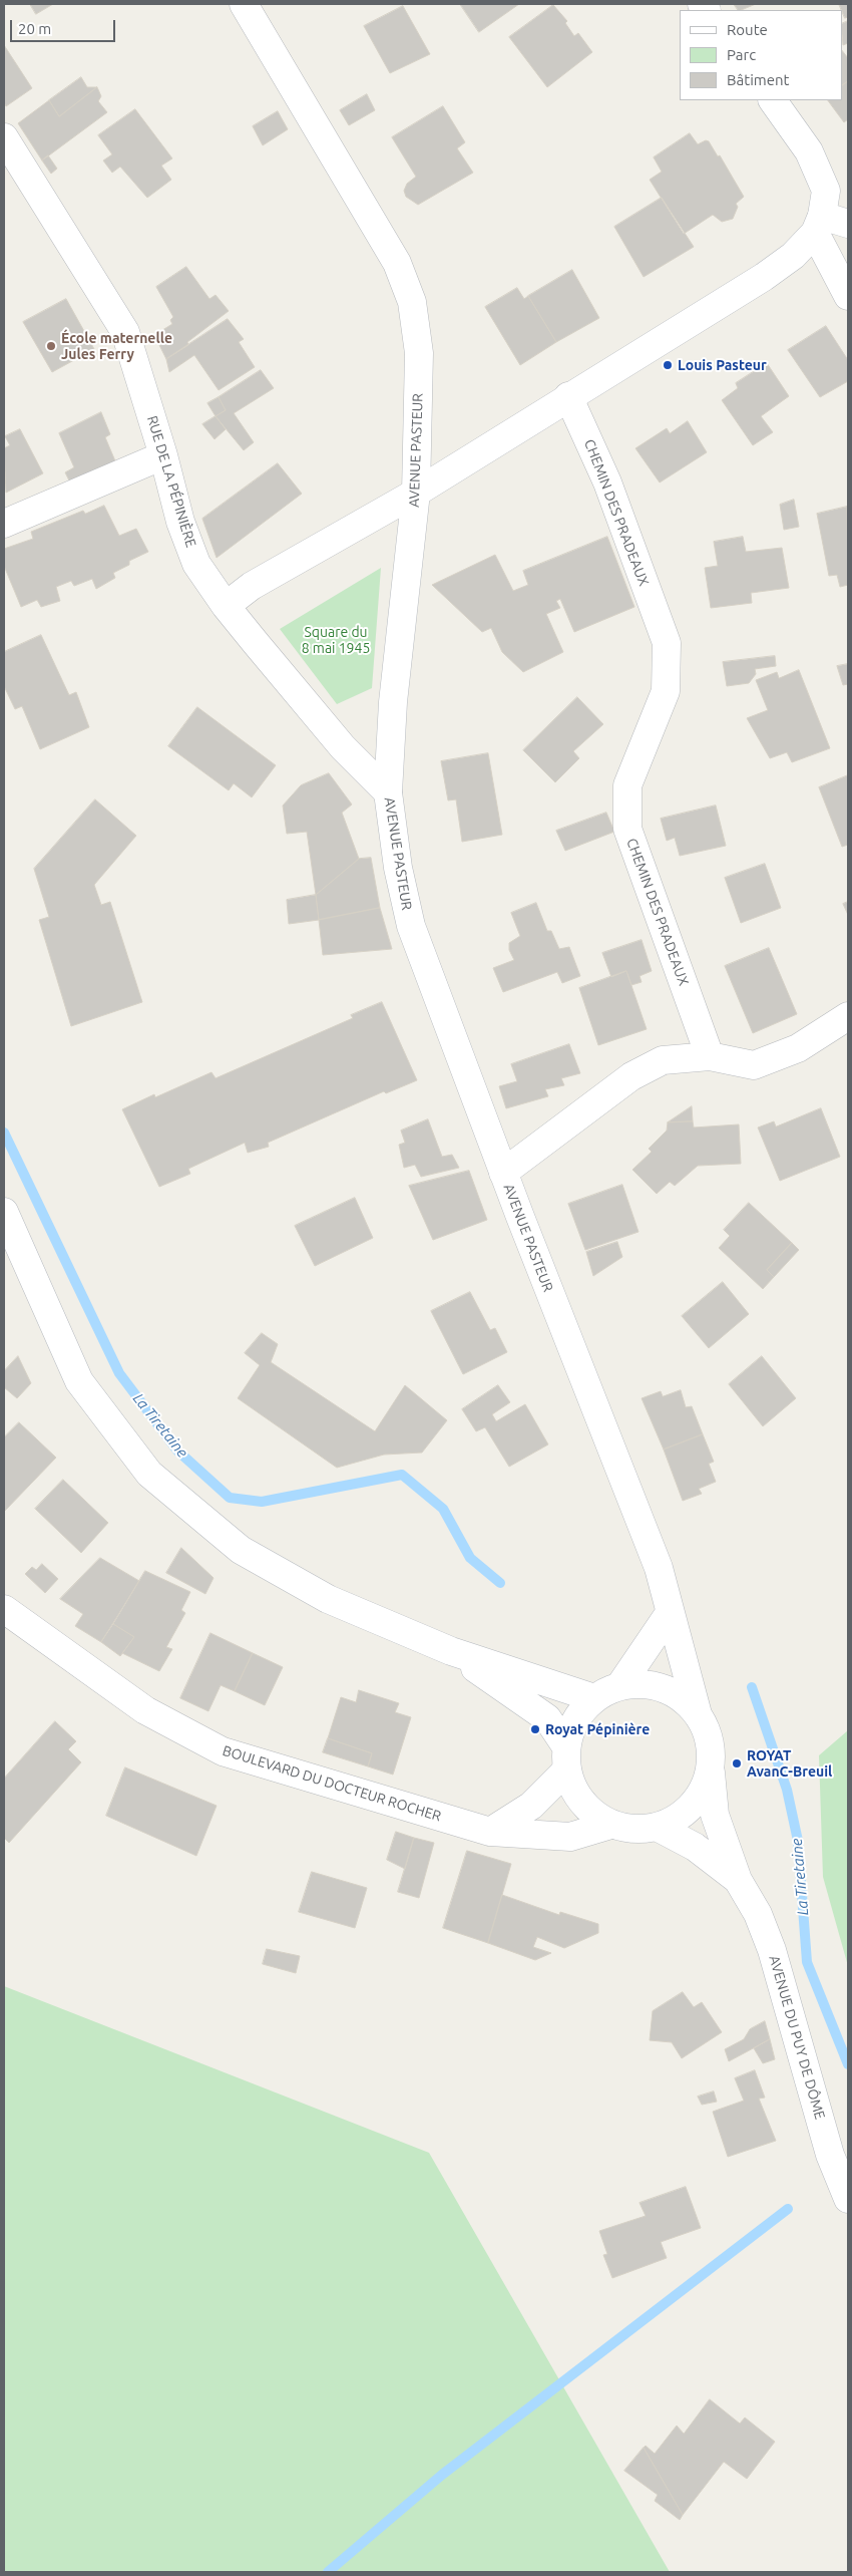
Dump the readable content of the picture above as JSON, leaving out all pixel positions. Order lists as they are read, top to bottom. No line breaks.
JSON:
{"streets":{"main road":["AVENUE PASTEUR","RUE DE LA PÉPINIÈRE","CHEMIN DES PRADEAUX","BOULEVARD DU DOCTEUR ROCHER","AVENUE DU PUY DE DÔME"]},"crossings":[["AVENUE PASTEUR","RUE DE LA PÉPINIÈRE"],["AVENUE PASTEUR","BOULEVARD DU DOCTEUR ROCHER"],["AVENUE PASTEUR","AVENUE DU PUY DE DÔME"],["BOULEVARD DU DOCTEUR ROCHER","AVENUE DU PUY DE DÔME"]],"water":["La Tiretaine"],"parks":["Square du 8 mai 1945"],"places":["École maternelle Jules Ferry","Louis Pasteur","Royat Pépinière","ROYAT AvanC-Breuil"],"legend":["Route","Parc","Bâtiment"],"scale_bar":"20 m"}
